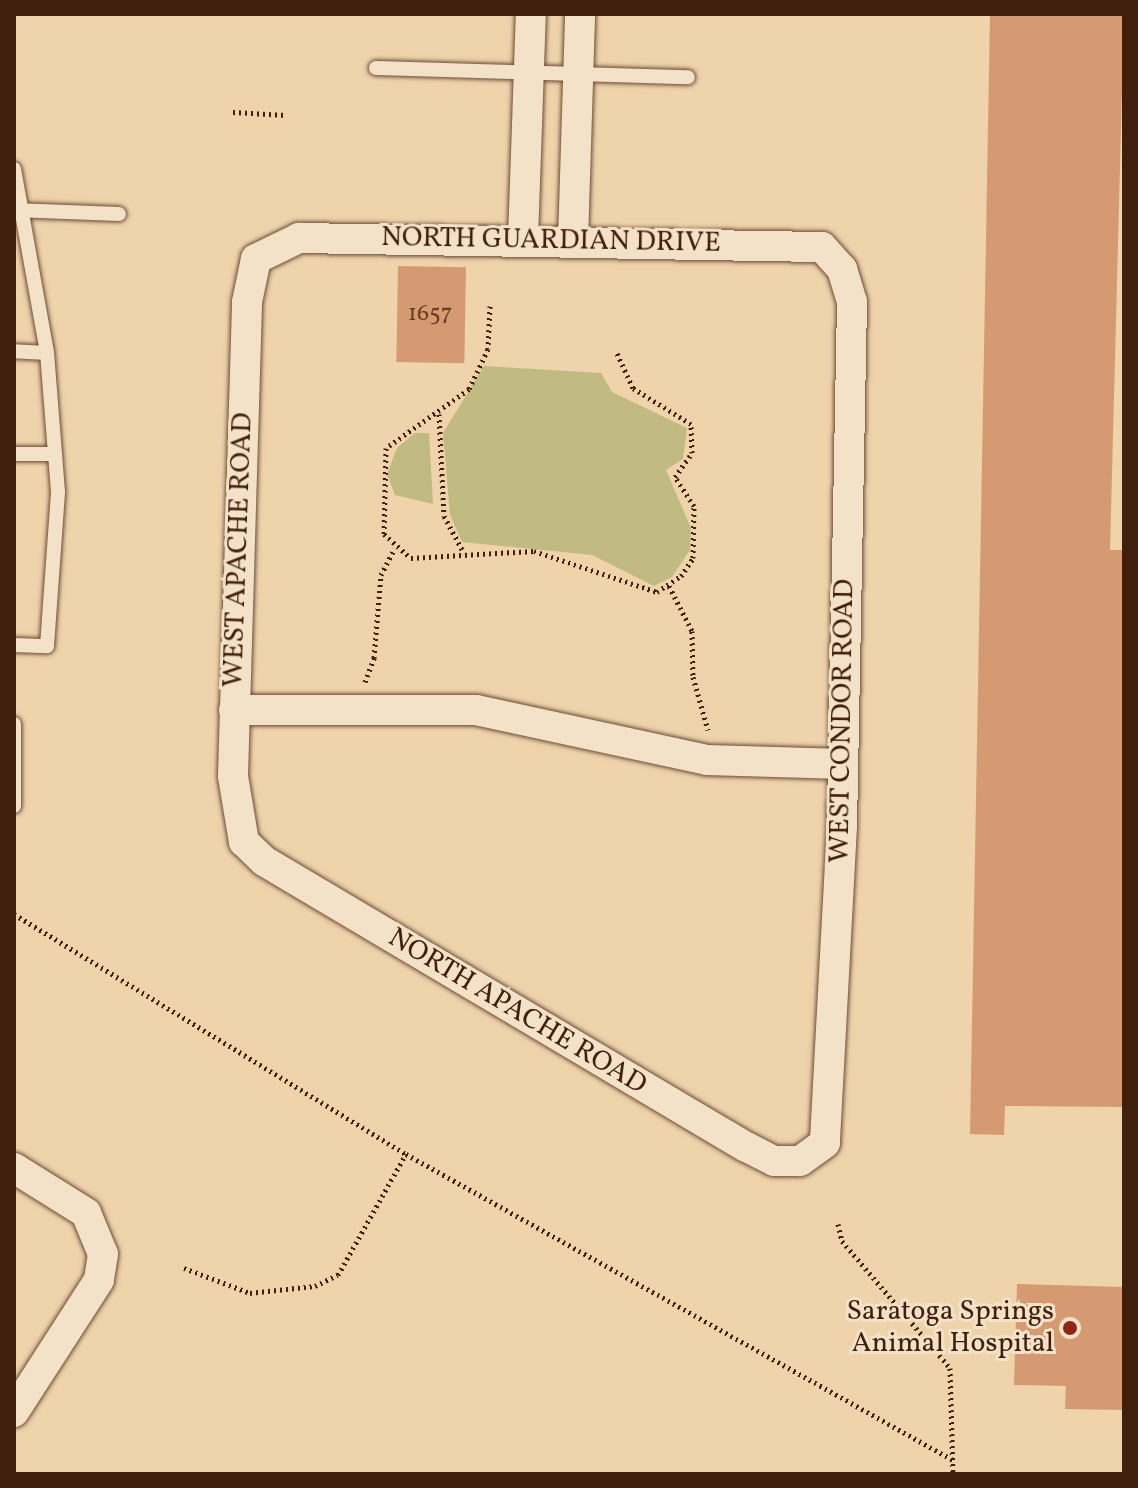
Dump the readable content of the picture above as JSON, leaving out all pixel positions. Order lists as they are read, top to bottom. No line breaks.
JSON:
{"streets":{"street":["NORTH GUARDIAN DRIVE","WEST APACHE ROAD","WEST CONDOR ROAD","NORTH APACHE ROAD"]},"crossings":[["NORTH GUARDIAN DRIVE","WEST APACHE ROAD"],["NORTH GUARDIAN DRIVE","WEST CONDOR ROAD"],["WEST APACHE ROAD","NORTH APACHE ROAD"],["WEST CONDOR ROAD","NORTH APACHE ROAD"]],"places":["Saratoga Springs Animal Hospital"],"house_numbers":["1657"]}
